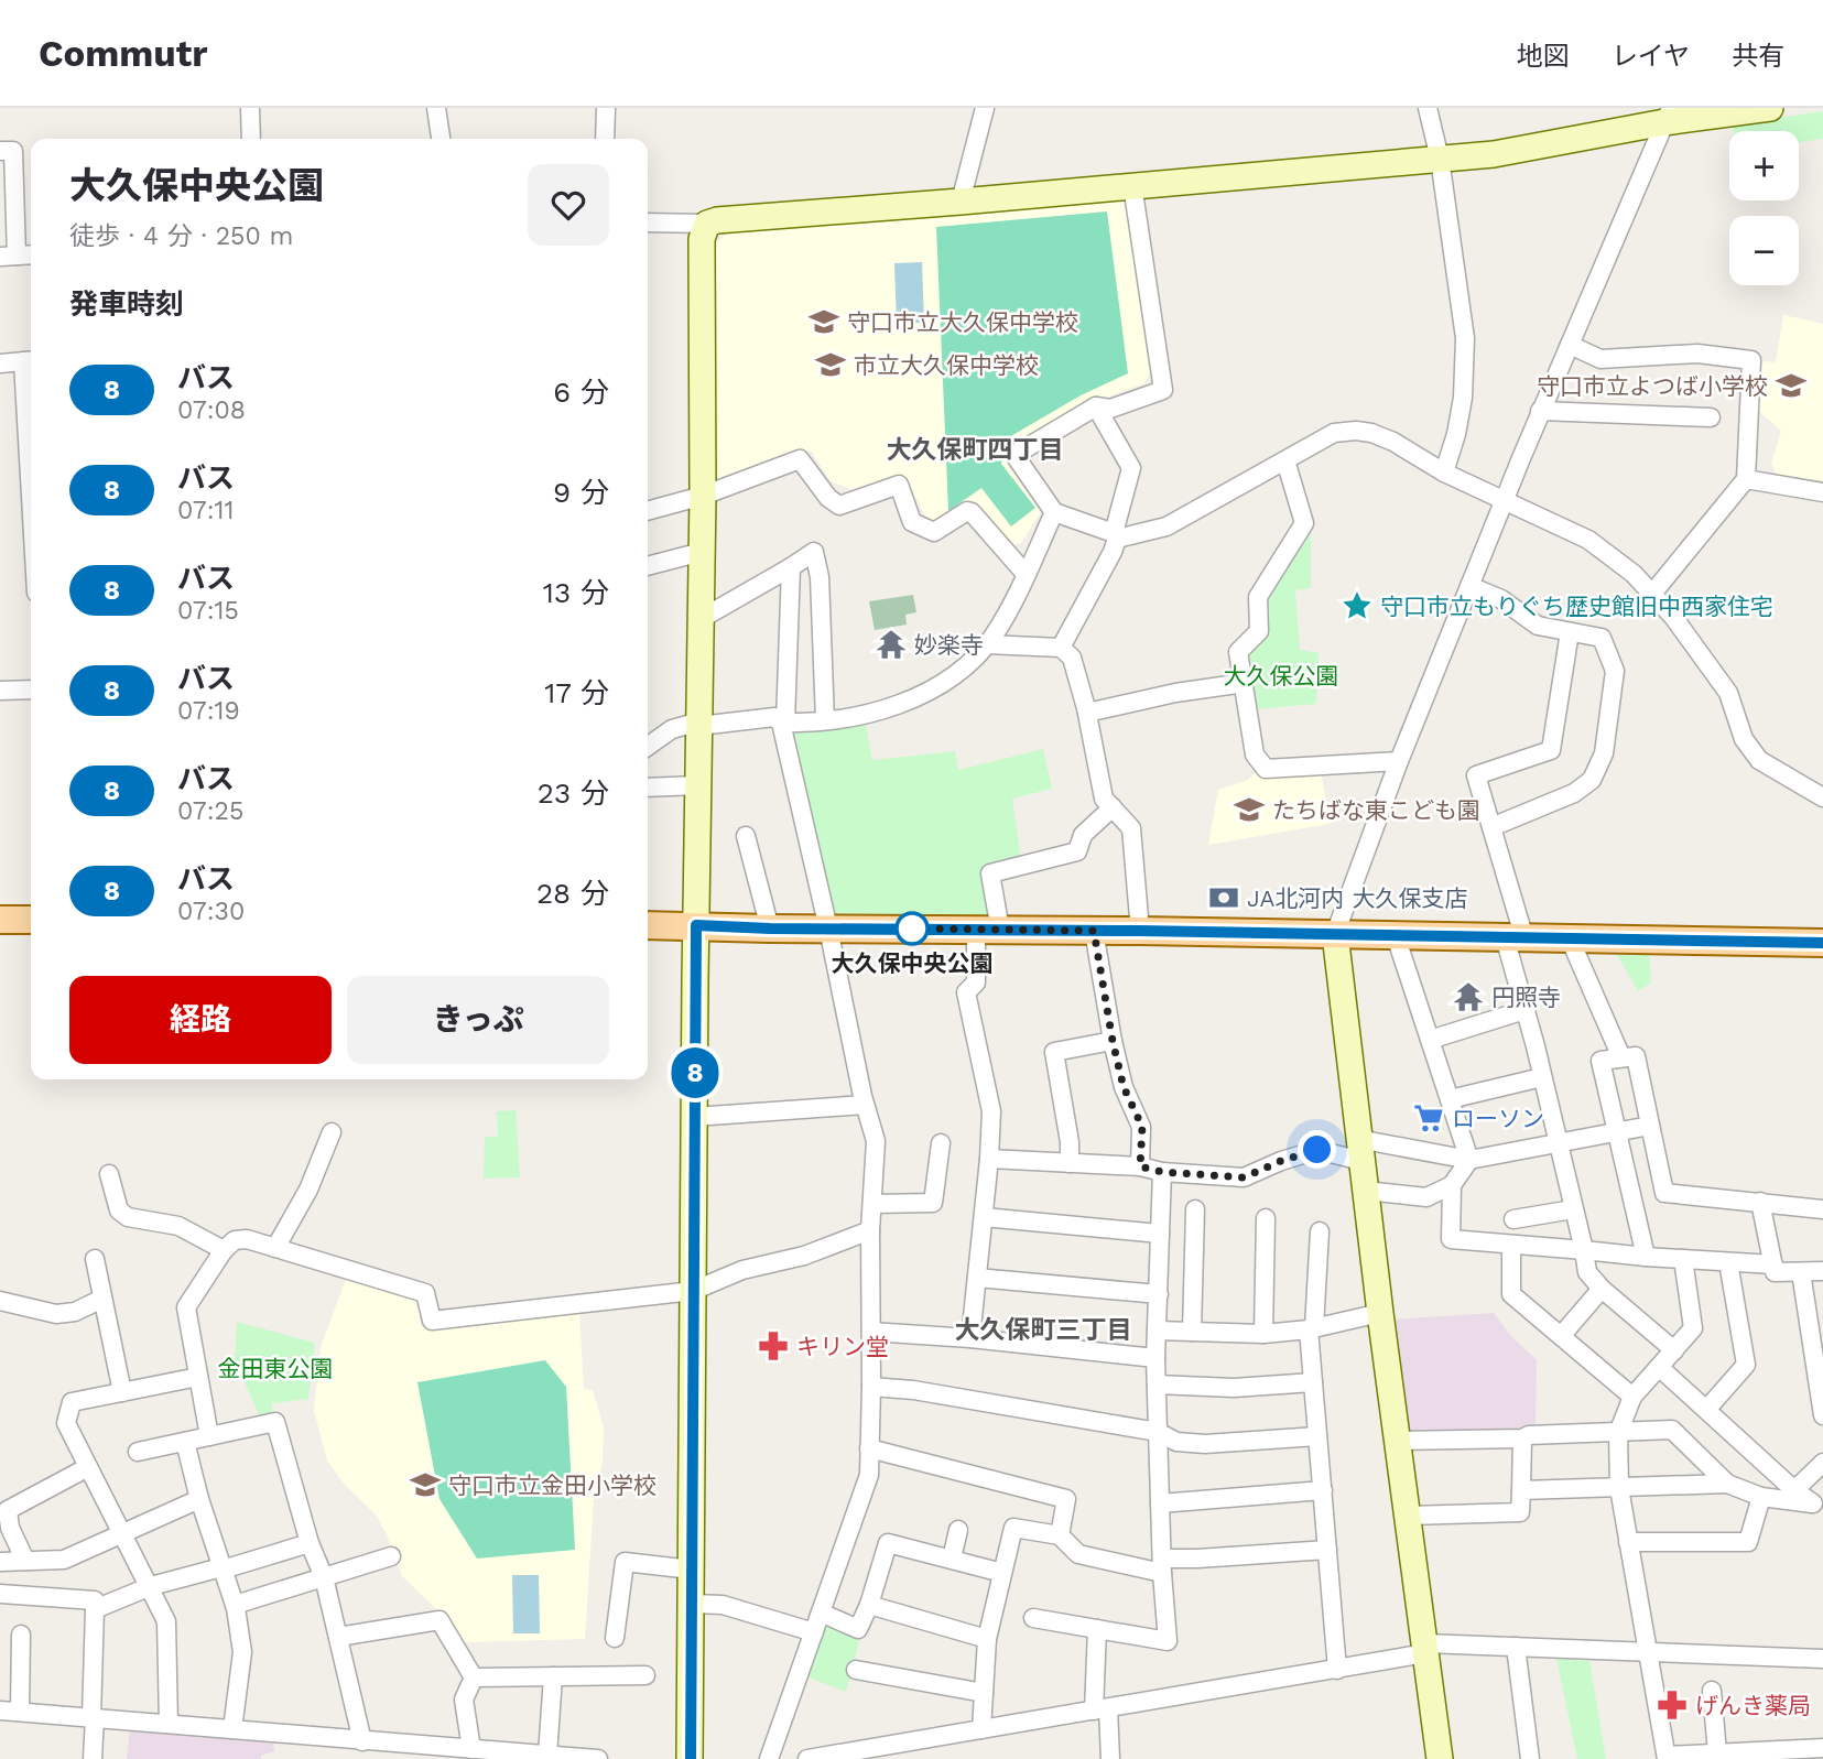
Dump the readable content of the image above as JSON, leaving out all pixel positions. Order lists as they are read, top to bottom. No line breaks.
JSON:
{"districts":["大久保町四丁目","大久保町三丁目"],"parks":["大久保公園","金田東公園"],"places":{"school or university":["守口市立大久保中学校","市立大久保中学校","守口市立よつば小学校","たちばな東こども園","守口市立金田小学校"],"place":["守口市立もりぐち歴史館旧中西家住宅"],"temple":["妙楽寺","円照寺"],"bank":["JA北河内 大久保支店"],"other":["大久保中央公園"],"supermarket":["ローソン"],"pharmacy":["キリン堂","げんき薬局"]},"lines":["bus line 8"],"page":{"header":"Commutr","nav":["地図","レイヤ","共有"],"on_map":"8","map_buttons":["+","−"],"heading":[["大久保中央公園","徒歩 · 4 分 · 250 m"],"発車時刻"],"list":[{"mark":"8","name":"バス","note":"07:08","value":"6 分"},{"mark":"8","name":"バス","note":"07:11","value":"9 分"},{"mark":"8","name":"バス","note":"07:15","value":"13 分"},{"mark":"8","name":"バス","note":"07:19","value":"17 分"},{"mark":"8","name":"バス","note":"07:25","value":"23 分"},{"mark":"8","name":"バス","note":"07:30","value":"28 分"}],"buttons":["経路","きっぷ"]}}
